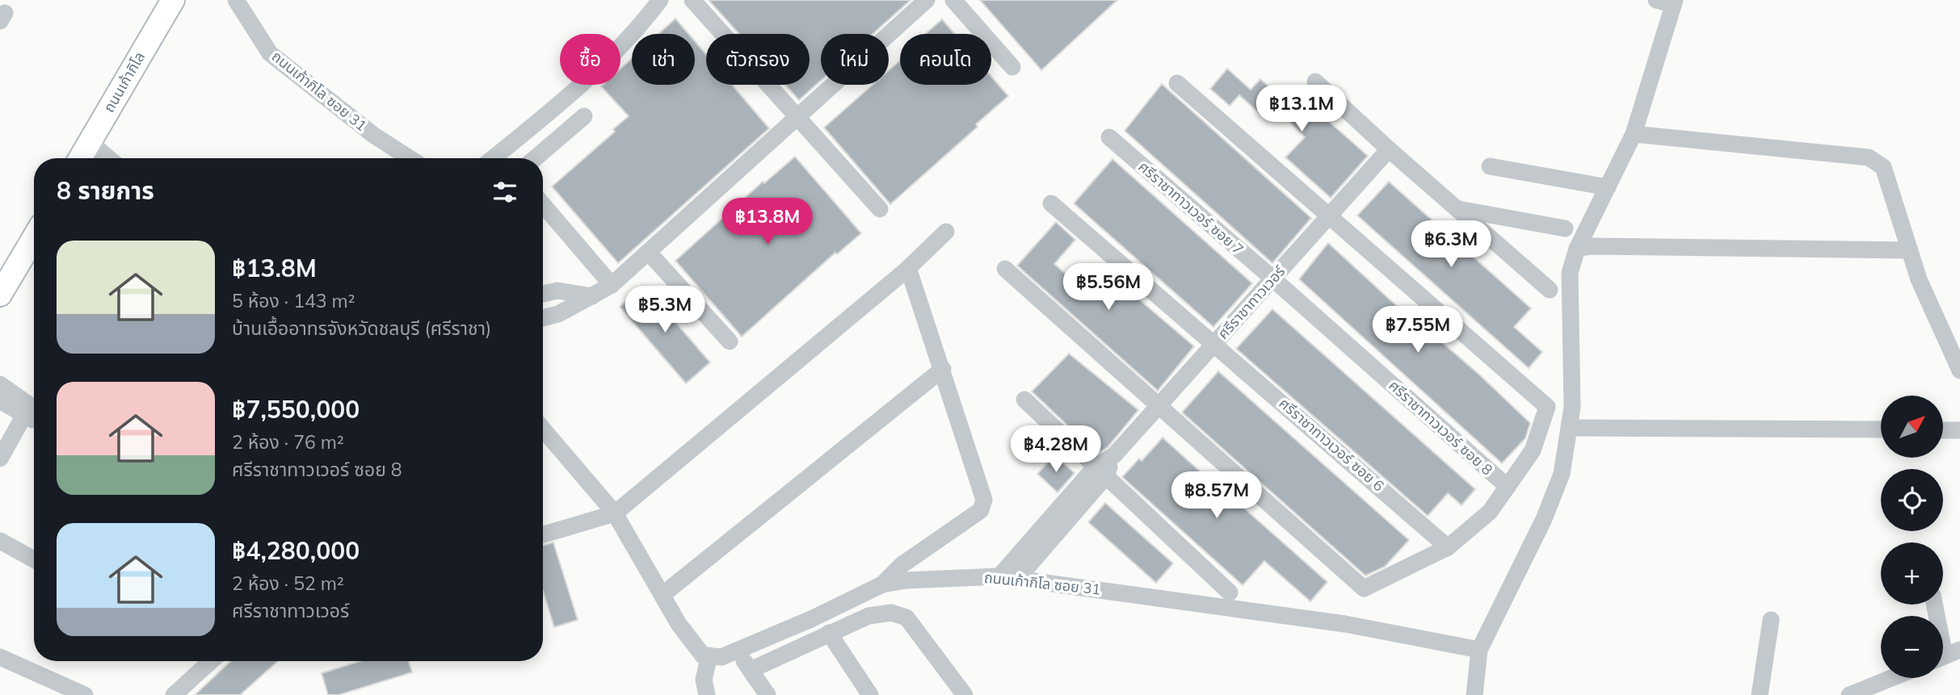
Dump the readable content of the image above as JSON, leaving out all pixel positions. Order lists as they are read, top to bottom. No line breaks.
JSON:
{"streets":{"main road":["ถนนเก้ากิโล"],"street":["ถนนเก้ากิโล ซอย 31","ศรีราชาทาวเวอร์ ซอย 7","ศรีราชาทาวเวอร์","ศรีราชาทาวเวอร์ ซอย 8","ศรีราชาทาวเวอร์ ซอย 6"]},"crossings":[["ถนนเก้ากิโล ซอย 31","ศรีราชาทาวเวอร์"],["ศรีราชาทาวเวอร์ ซอย 7","ศรีราชาทาวเวอร์"],["ศรีราชาทาวเวอร์ ซอย 7","ศรีราชาทาวเวอร์ ซอย 8"],["ศรีราชาทาวเวอร์","ศรีราชาทาวเวอร์ ซอย 8"],["ศรีราชาทาวเวอร์","ศรีราชาทาวเวอร์ ซอย 6"]],"north":"top right","page":{"chip":["ซื้อ","เช่า","ตัวกรอง","ใหม่","คอนโด"],"price":["฿13.1M","฿13.8M","฿6.3M","฿5.56M","฿5.3M","฿7.55M","฿4.28M","฿8.57M"],"heading":"8 รายการ","list":[{"name":"฿13.8M","note":"5 ห้อง · 143 m² · บ้านเอื้ออาทรจังหวัดชลบุรี (ศรีราชา)"},{"name":"฿7,550,000","note":"2 ห้อง · 76 m² · ศรีราชาทาวเวอร์ ซอย 8"},{"name":"฿4,280,000","note":"2 ห้อง · 52 m² · ศรีราชาทาวเวอร์"}],"map_buttons":["+","−"]}}
